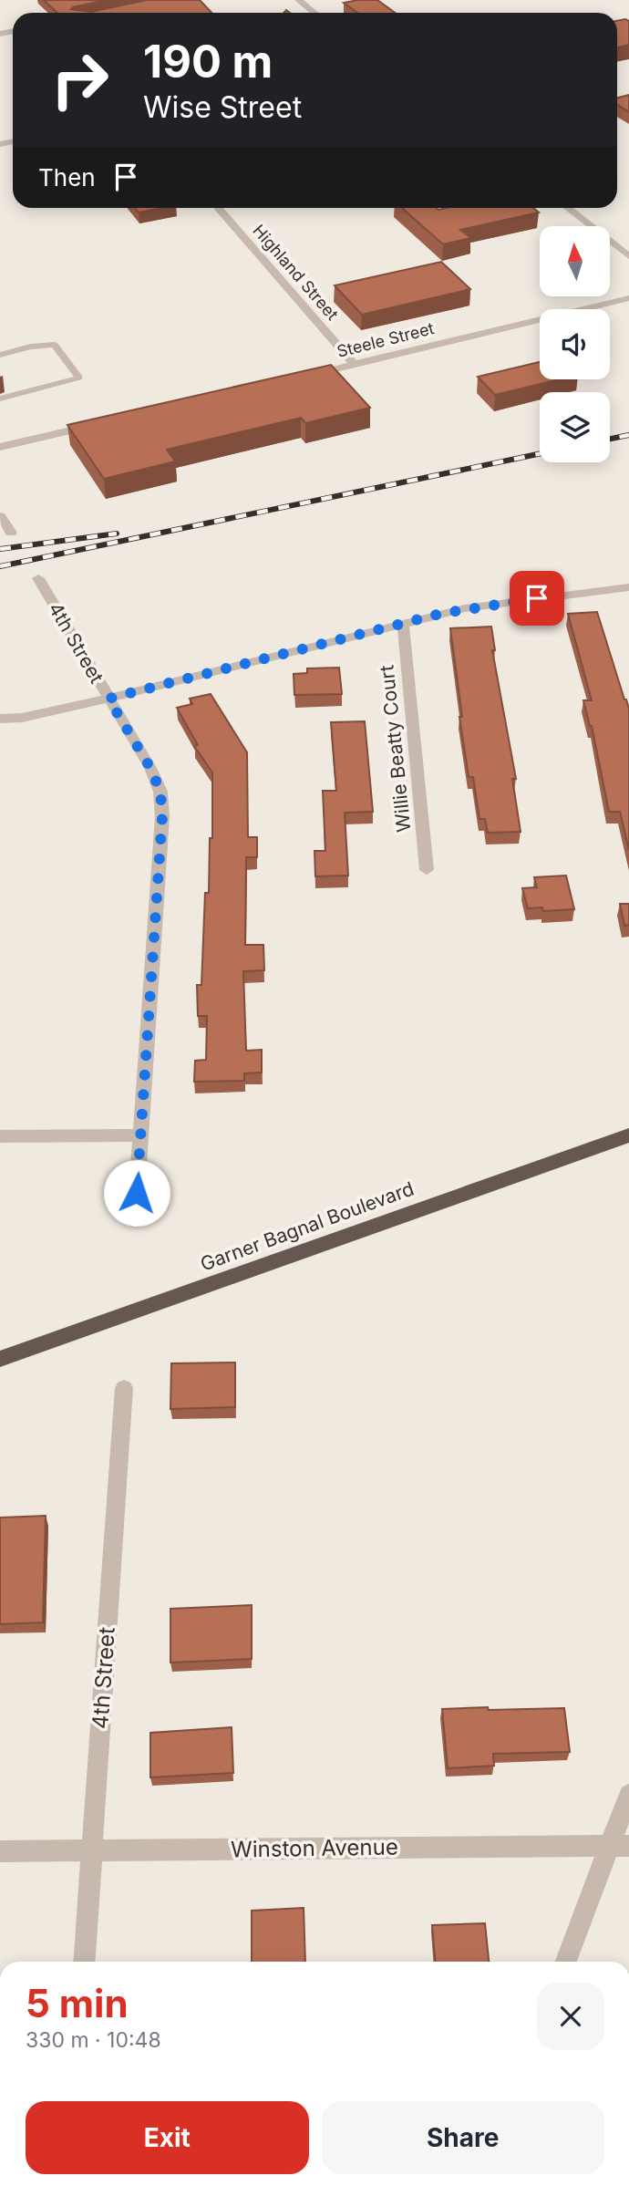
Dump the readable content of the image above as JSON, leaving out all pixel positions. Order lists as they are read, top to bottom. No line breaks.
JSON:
{"streets":{"highway":["Garner Bagnal Boulevard"],"street":["Highland Street","Steele Street","4th Street","Willie Beatty Court","Winston Avenue"]},"crossings":[["Highland Street","Steele Street"],["4th Street","Winston Avenue"]],"north":"top","page":{"turn":["190 m","Wise Street"],"then":"Then","heading":["5 min","330 m · 10:48"],"buttons":["Exit","Share"]}}
